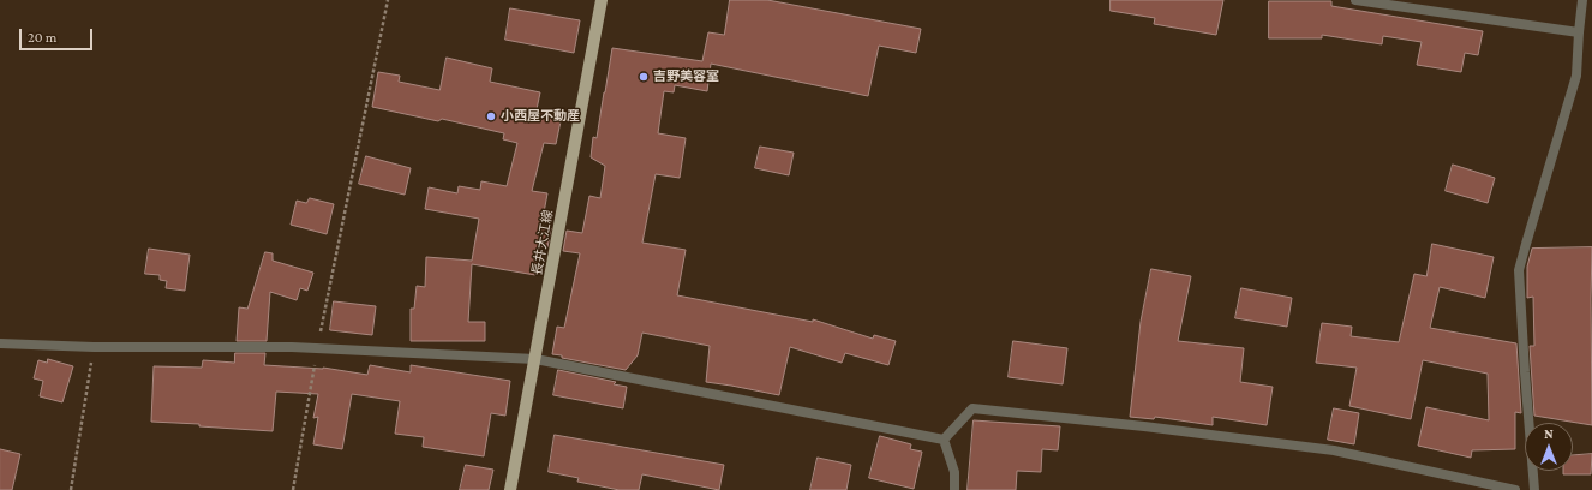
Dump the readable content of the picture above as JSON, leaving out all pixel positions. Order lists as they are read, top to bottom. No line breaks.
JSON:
{"streets":{"main road":["長井大江線"]},"places":["吉野美容室","小西屋不動産"],"scale_bar":"20 m","north":"top"}
